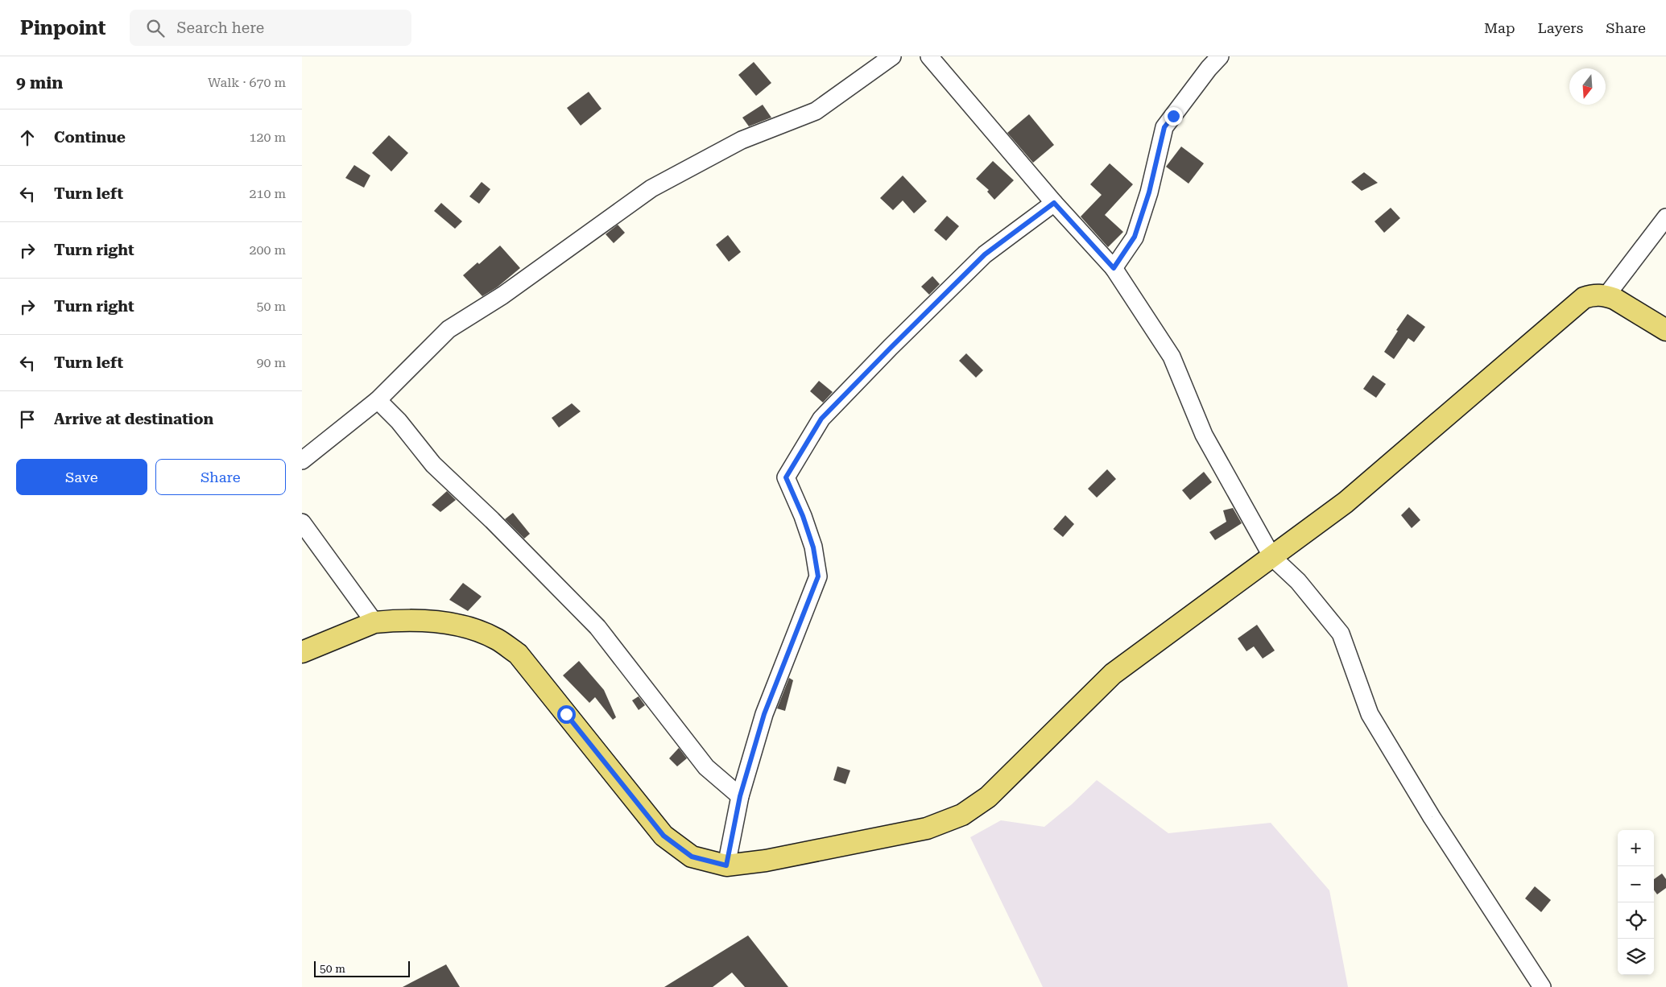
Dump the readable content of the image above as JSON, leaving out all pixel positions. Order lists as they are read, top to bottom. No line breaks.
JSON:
{"scale_bar":"50 m","north":"bottom","page":{"header":"Pinpoint","search":"Search here","nav":["Map","Layers","Share"],"heading":["9 min","Walk · 670 m"],"list":[["Continue","120 m"],["Turn left","210 m"],["Turn right","200 m"],["Turn right","50 m"],["Turn left","90 m"],"Arrive at destination"],"buttons":["Save","Share"],"map_buttons":["+","−"],"scale":"50 m"}}
